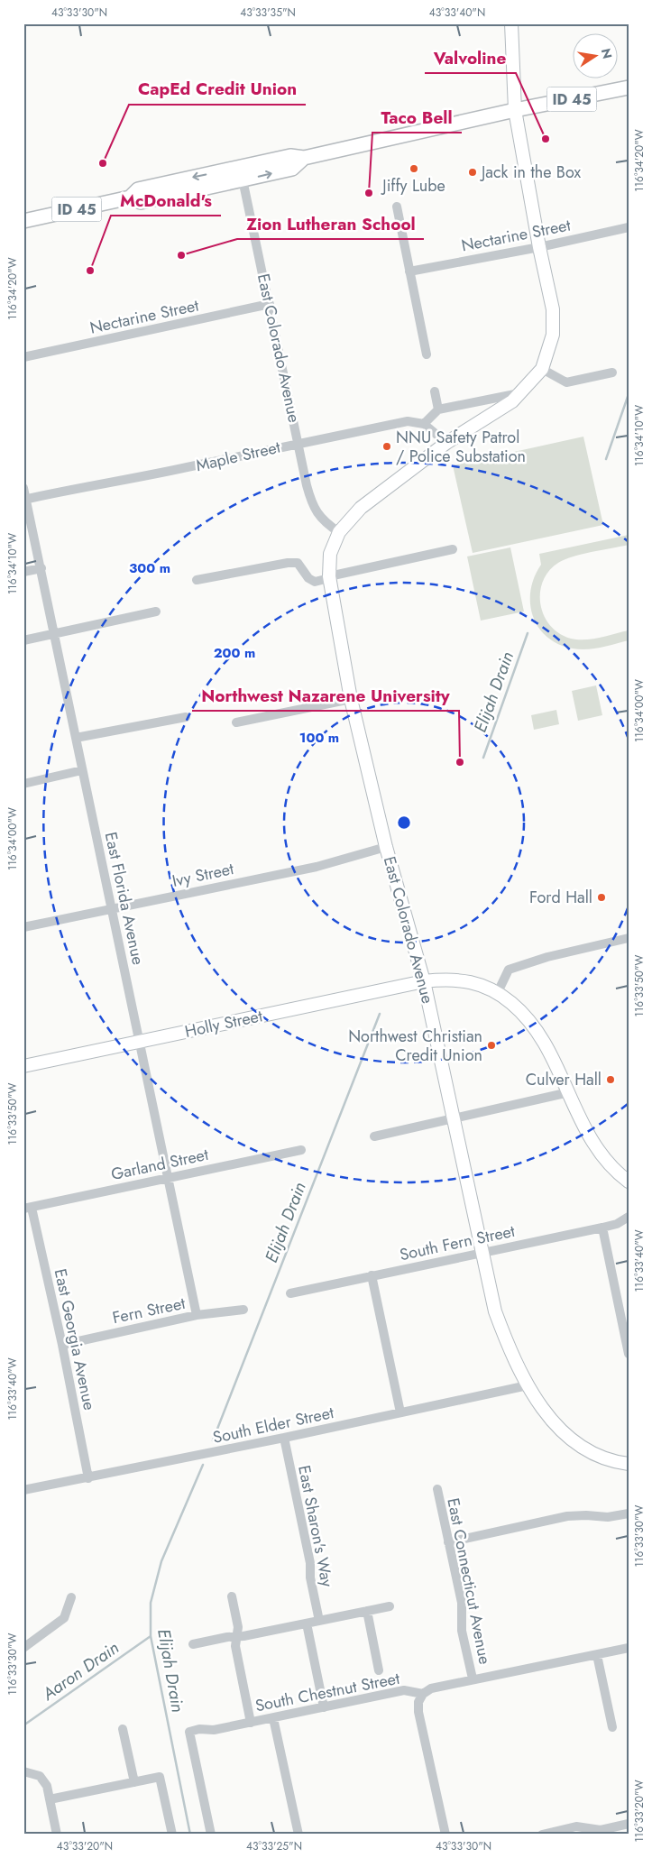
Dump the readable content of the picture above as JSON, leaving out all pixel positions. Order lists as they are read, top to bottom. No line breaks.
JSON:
{"streets":{"main road":["ID 45","East Colorado Avenue","Holly Street"],"street":["Nectarine Street","Maple Street","Ivy Street","East Florida Avenue","Garland Street","South Fern Street","Fern Street","East Georgia Avenue","South Elder Street","East Sharon's Way","East Connecticut Avenue","South Chestnut Street"]},"crossings":[["ID 45","East Colorado Avenue"],["Nectarine Street","East Colorado Avenue"],["East Colorado Avenue","Maple Street"],["East Colorado Avenue","Ivy Street"],["East Colorado Avenue","Holly Street"],["East Colorado Avenue","South Fern Street"],["East Colorado Avenue","South Elder Street"],["Maple Street","East Florida Avenue"],["Ivy Street","East Florida Avenue"],["East Florida Avenue","Holly Street"],["East Florida Avenue","Garland Street"],["East Florida Avenue","Fern Street"],["Garland Street","East Georgia Avenue"],["Fern Street","East Georgia Avenue"],["East Georgia Avenue","South Elder Street"],["South Elder Street","East Sharon's Way"],["East Connecticut Avenue","South Chestnut Street"]],"water":["Elijah Drain","Aaron Drain"],"places":["Valvoline","CapEd Credit Union","Jiffy Lube","Jack in the Box","Taco Bell","Zion Lutheran School","McDonald's","NNU Safety Patrol / Police Substation","Northwest Nazarene University","Ford Hall","Northwest Christian Credit Union","Culver Hall"],"north":"right","coordinates":["43°33'30\"N","43°33'35\"N","43°33'40\"N","116°34'20\"W","116°34'10\"W","116°34'00\"W","116°33'50\"W","116°33'40\"W","116°33'30\"W","116°33'20\"W","43°33'20\"N","43°33'25\"N"],"rings":["300 m","200 m","100 m"]}
